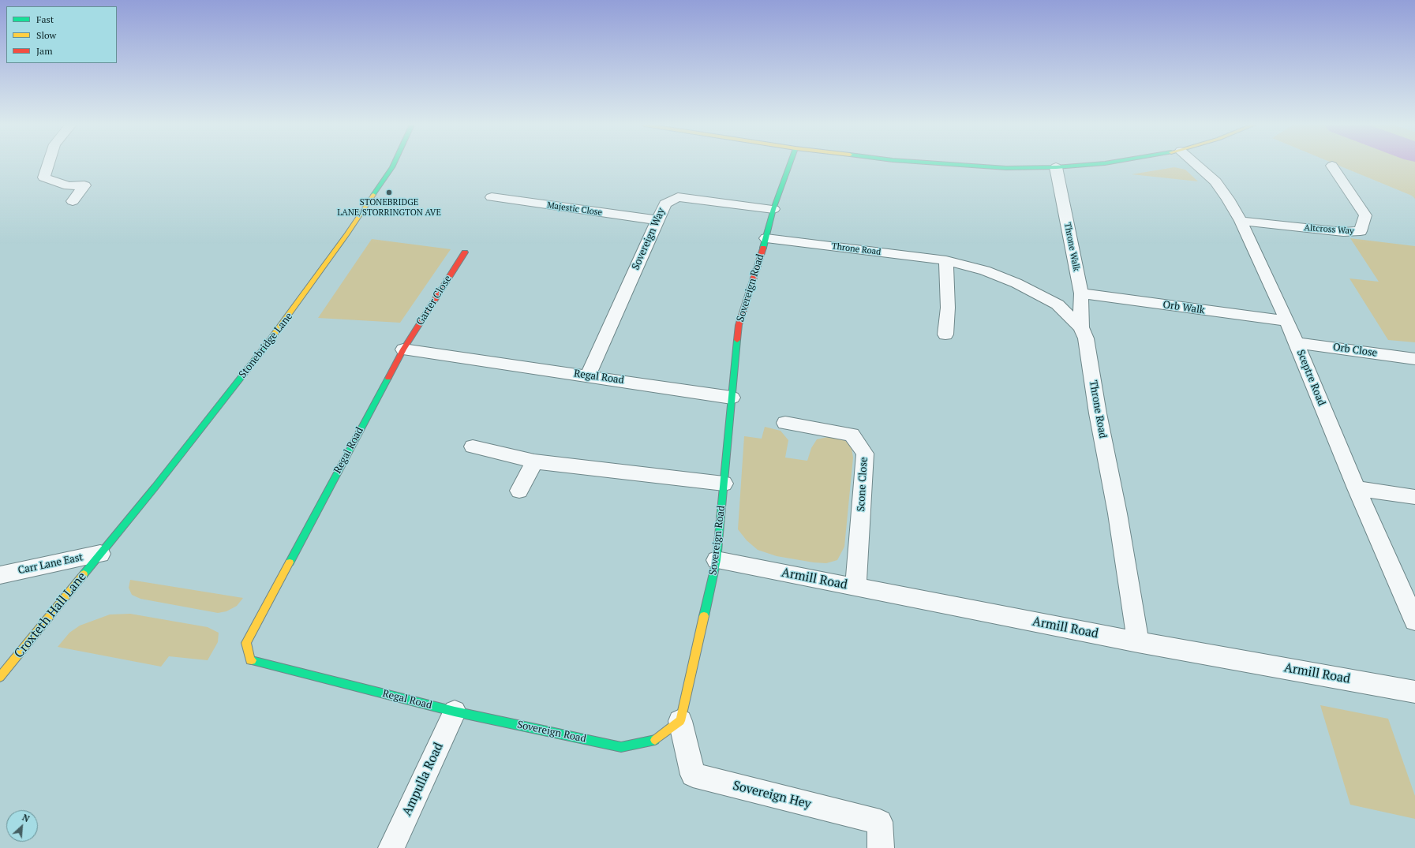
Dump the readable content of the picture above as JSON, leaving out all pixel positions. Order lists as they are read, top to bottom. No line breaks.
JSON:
{"streets":{"street":["Majestic Close","Altcross Way","Sovereign Way","Throne Walk","Throne Road","Sovereign Road","Garter Close","Orb Walk","Stonebridge Lane","Orb Close","Regal Road","Sceptre Road","Scone Close","Carr Lane East","Armill Road","Croxteth Hall Lane","Ampulla Road","Sovereign Hey"]},"crossings":[["Majestic Close","Sovereign Way"],["Altcross Way","Sceptre Road"],["Sovereign Way","Sovereign Road"],["Sovereign Way","Regal Road"],["Throne Walk","Throne Road"],["Throne Walk","Orb Walk"],["Throne Road","Sovereign Road"],["Throne Road","Armill Road"],["Sovereign Road","Regal Road"],["Sovereign Road","Armill Road"],["Sovereign Road","Ampulla Road"],["Sovereign Road","Sovereign Hey"],["Garter Close","Regal Road"],["Orb Walk","Sceptre Road"],["Stonebridge Lane","Carr Lane East"],["Stonebridge Lane","Croxteth Hall Lane"],["Orb Close","Sceptre Road"],["Regal Road","Ampulla Road"],["Scone Close","Armill Road"],["Carr Lane East","Croxteth Hall Lane"]],"places":["STONEBRIDGE LANE/STORRINGTON AVE"],"legend":["Fast","Slow","Jam"],"north":"top right"}
